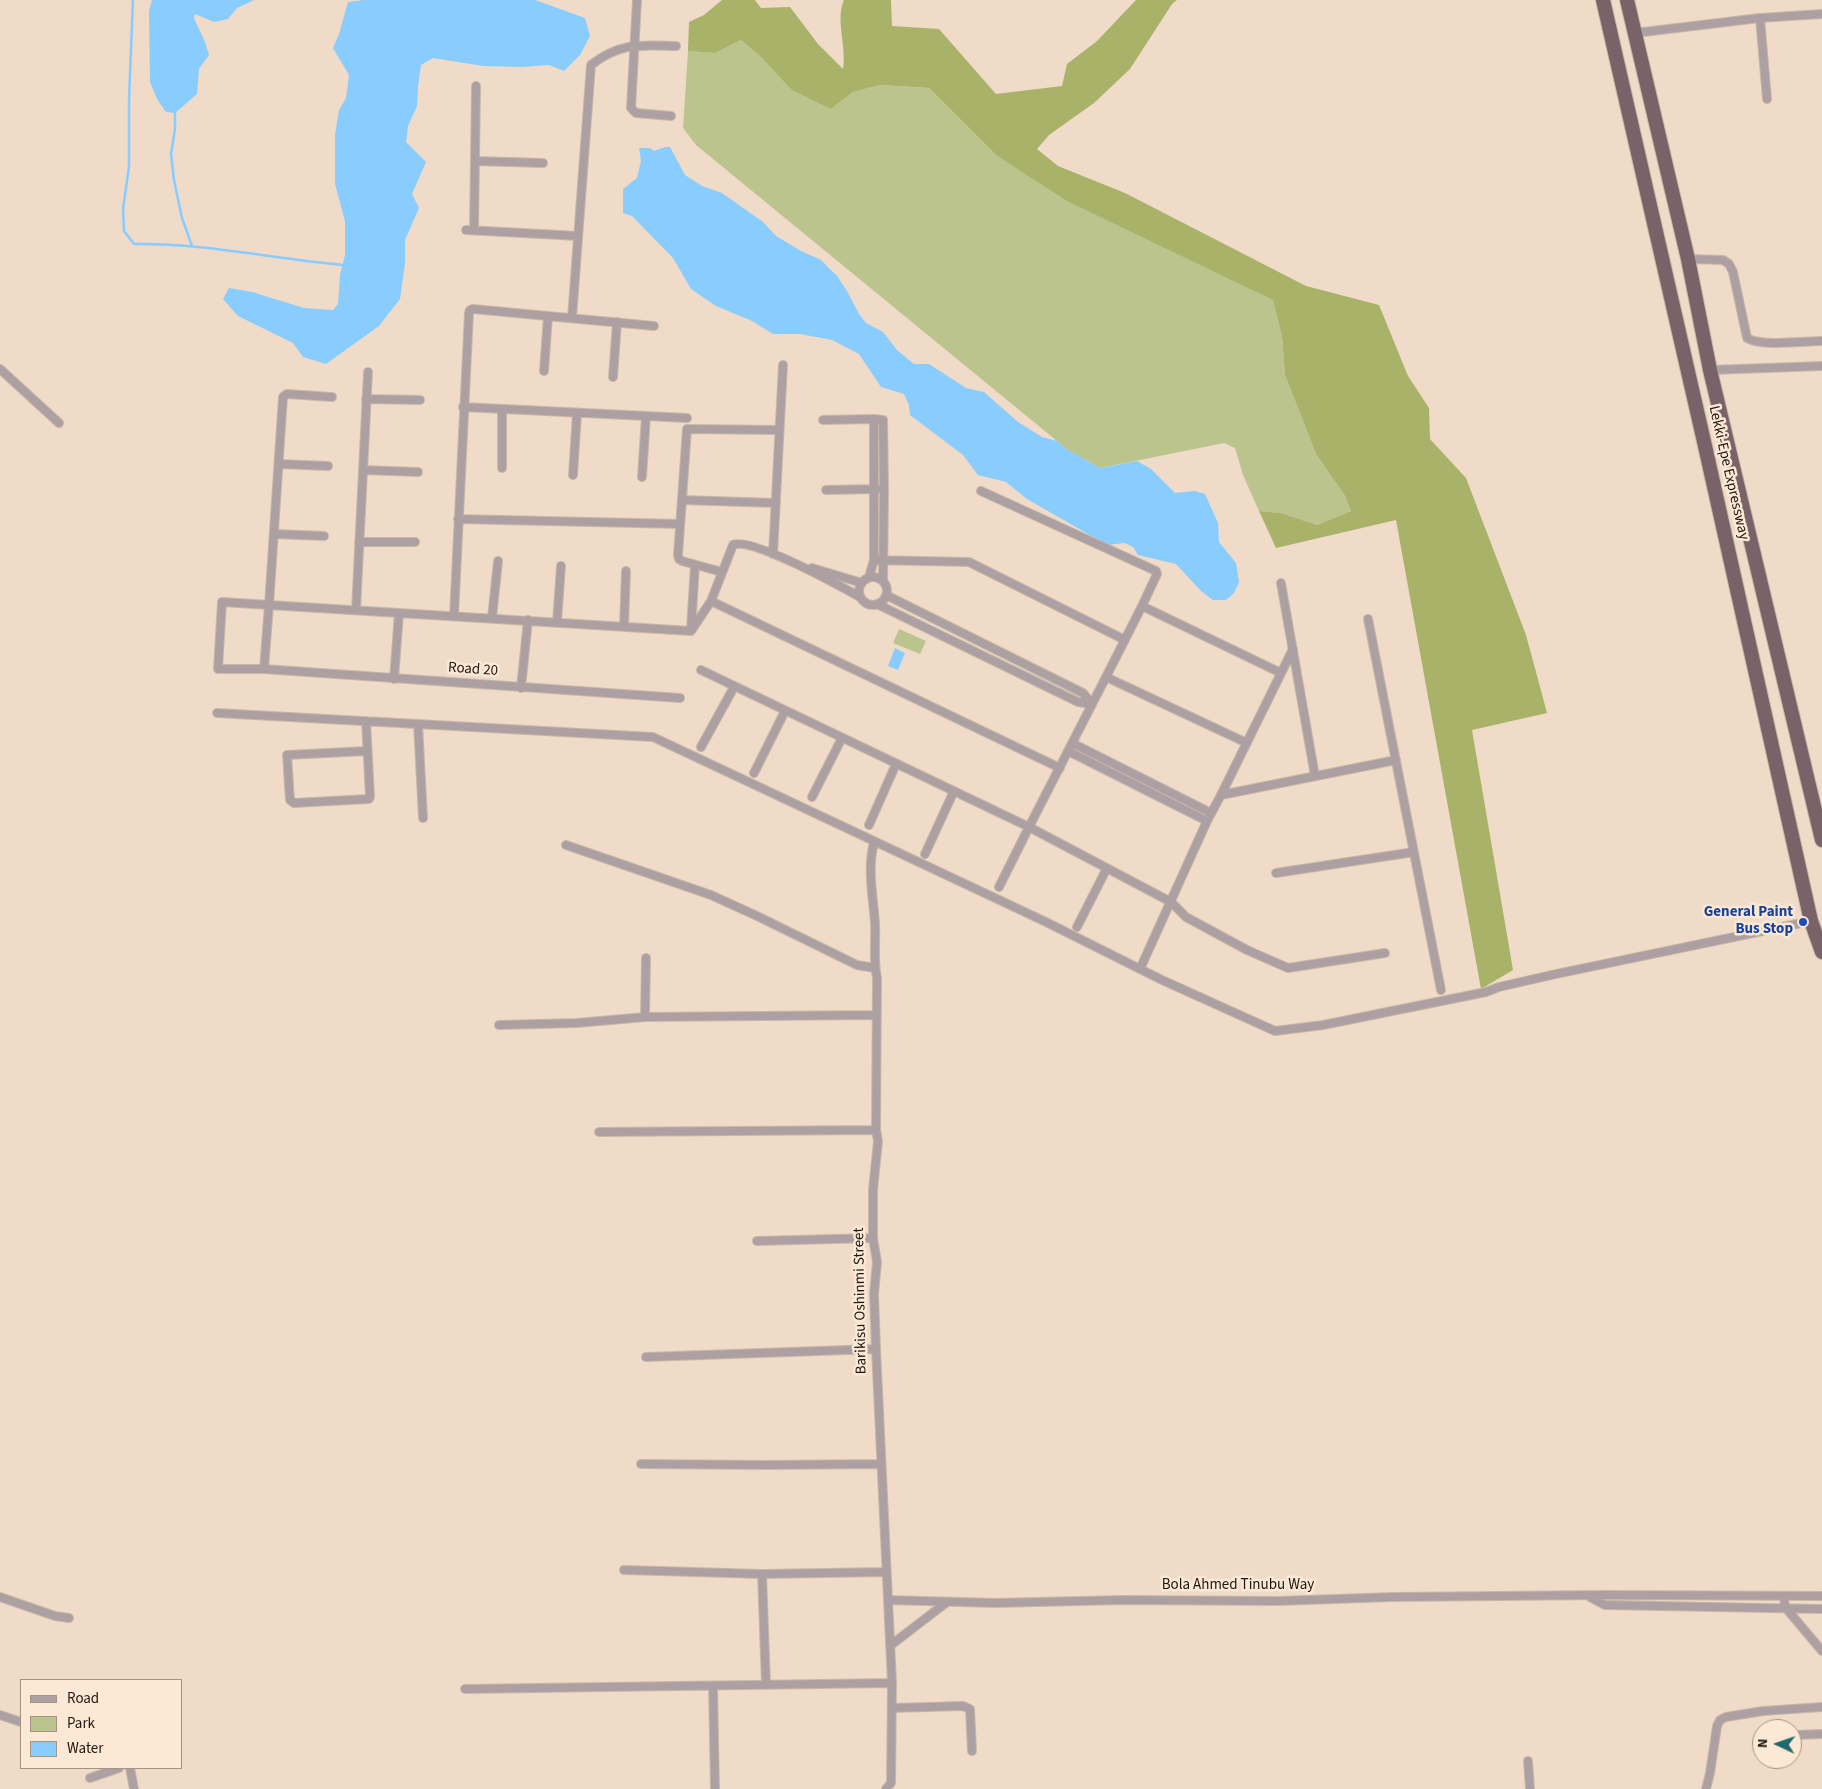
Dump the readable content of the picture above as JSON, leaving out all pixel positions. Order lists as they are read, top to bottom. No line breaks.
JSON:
{"streets":{"highway":["Lekki-Epe Expressway"],"street":["Road 20","Barikisu Oshinmi Street","Bola Ahmed Tinubu Way"]},"crossings":[["Barikisu Oshinmi Street","Bola Ahmed Tinubu Way"]],"places":["General Paint Bus Stop"],"legend":["Road","Park","Water"],"north":"left"}
